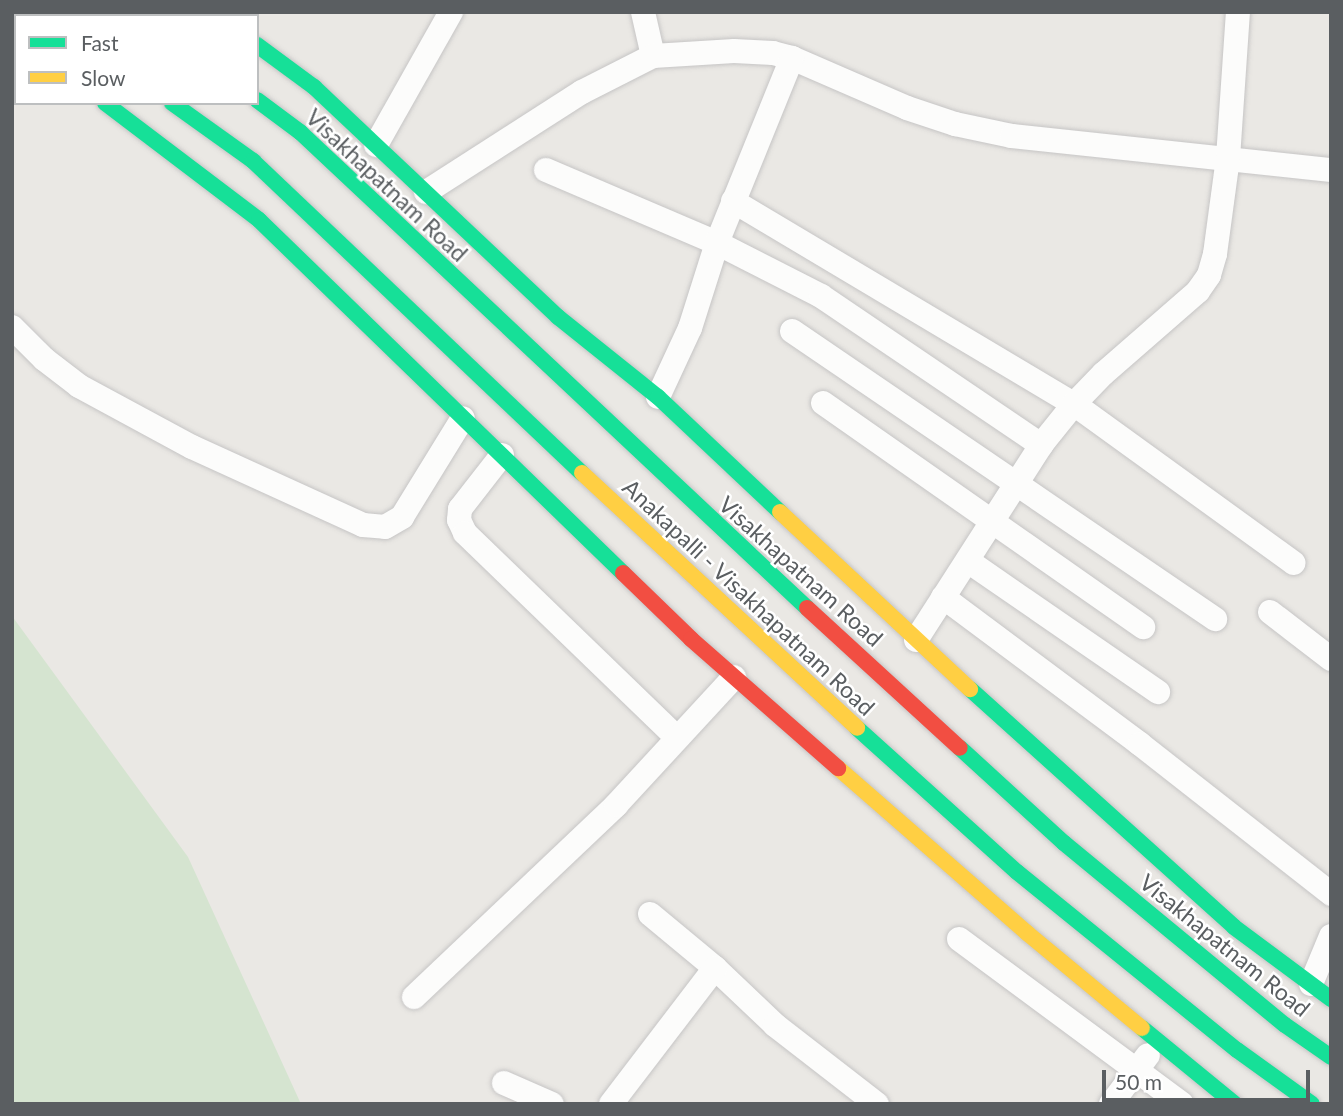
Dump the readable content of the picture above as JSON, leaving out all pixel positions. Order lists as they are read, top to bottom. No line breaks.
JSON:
{"streets":{"main road":["Visakhapatnam Road","Anakapalli - Visakhapatnam Road"]},"legend":["Fast","Slow"],"scale_bar":"50 m"}
